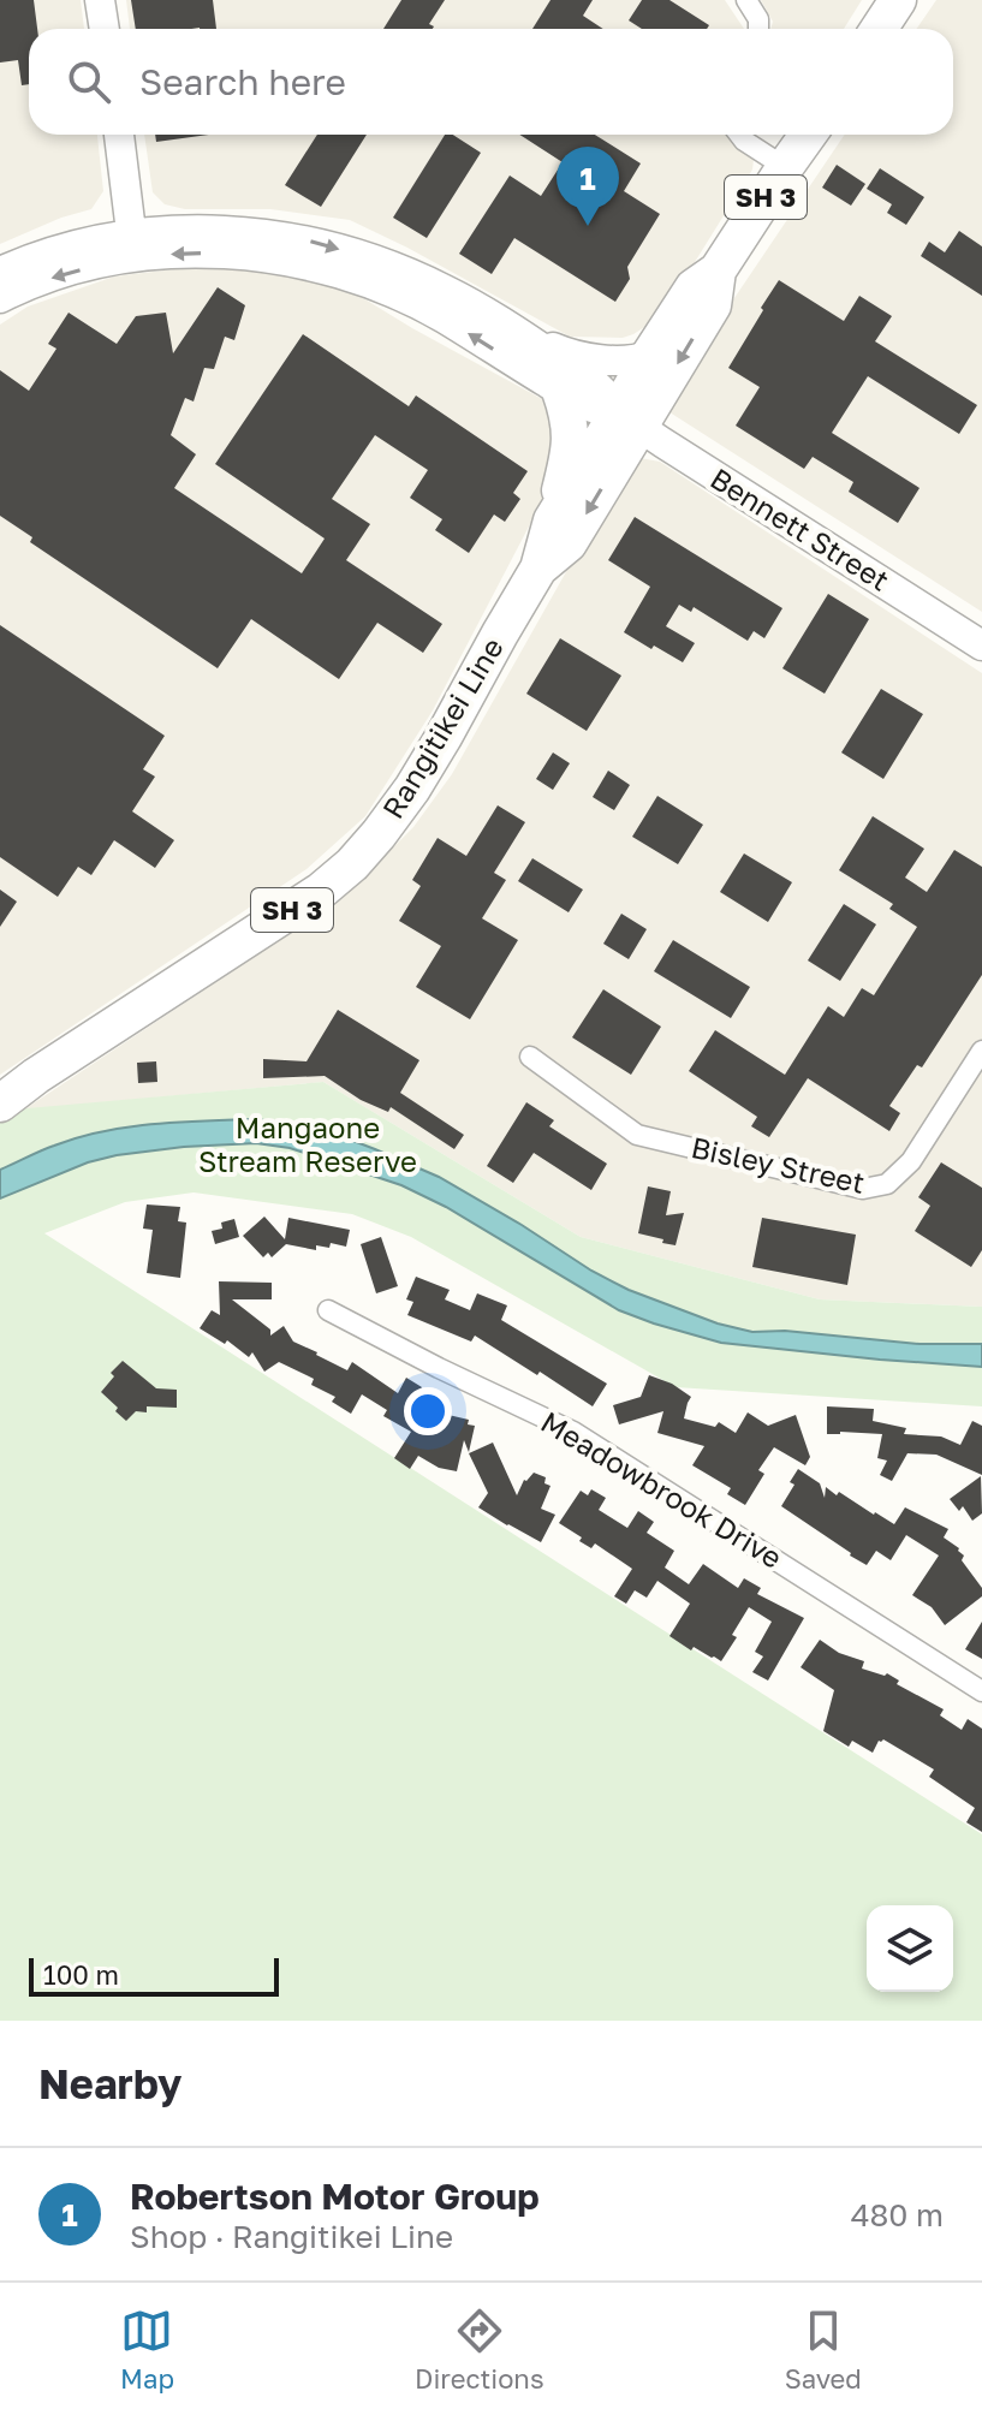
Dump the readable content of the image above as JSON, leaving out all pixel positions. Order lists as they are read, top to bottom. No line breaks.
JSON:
{"streets":{"highway":["SH 3","Rangitikei Line"],"main road":["Bennett Street"],"street":["Bisley Street","Meadowbrook Drive"]},"crossings":[["Bennett Street","Rangitikei Line"]],"parks":["Mangaone Stream Reserve"],"scale_bar":"100 m","page":{"search":"Search here","pins":"1","scale":"100 m","heading":"Nearby","list":[{"mark":"1","name":"Robertson Motor Group","note":"Shop · Rangitikei Line","value":"480 m"}],"nav":["Map","Directions","Saved"]}}
